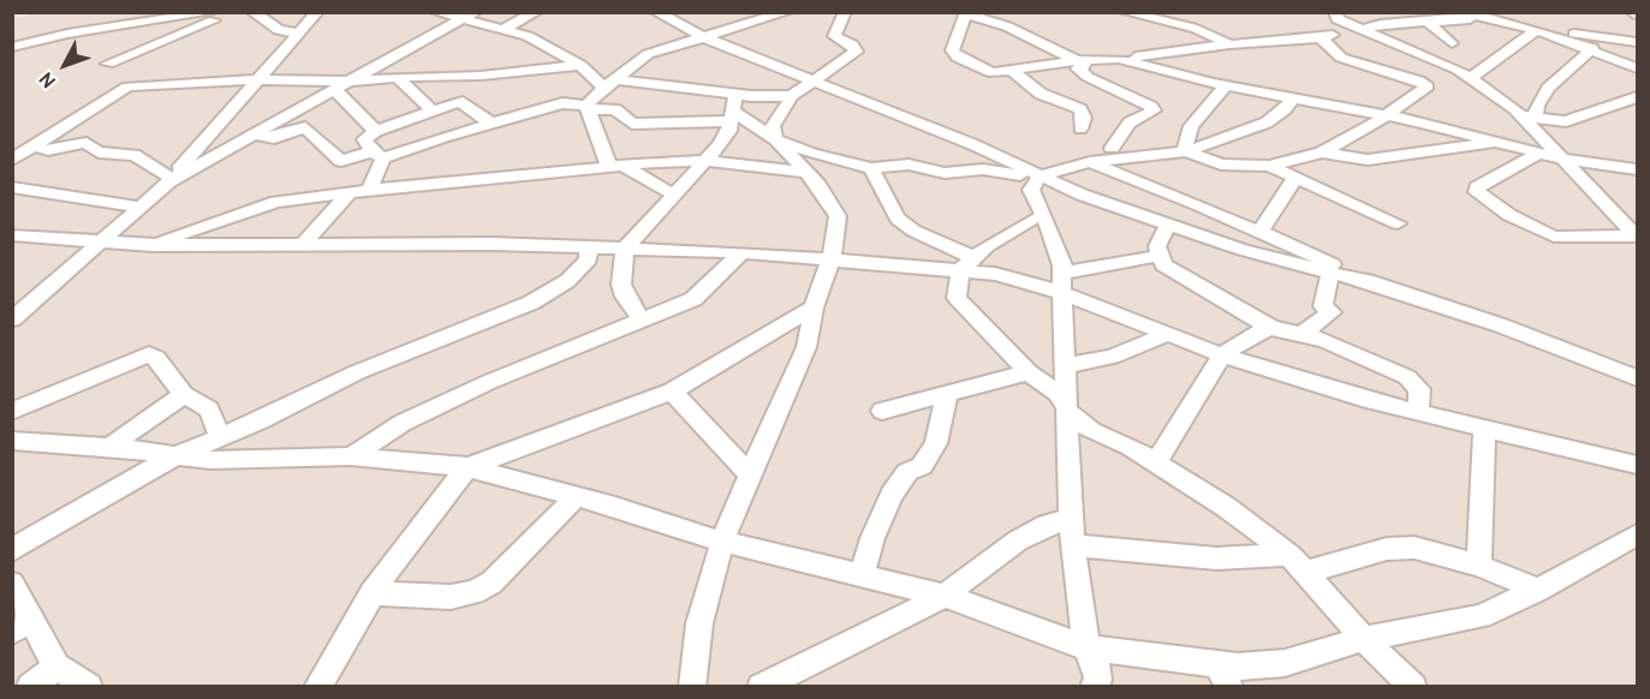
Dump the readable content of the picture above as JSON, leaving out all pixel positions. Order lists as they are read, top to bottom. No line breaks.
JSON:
{"north":"bottom left"}
